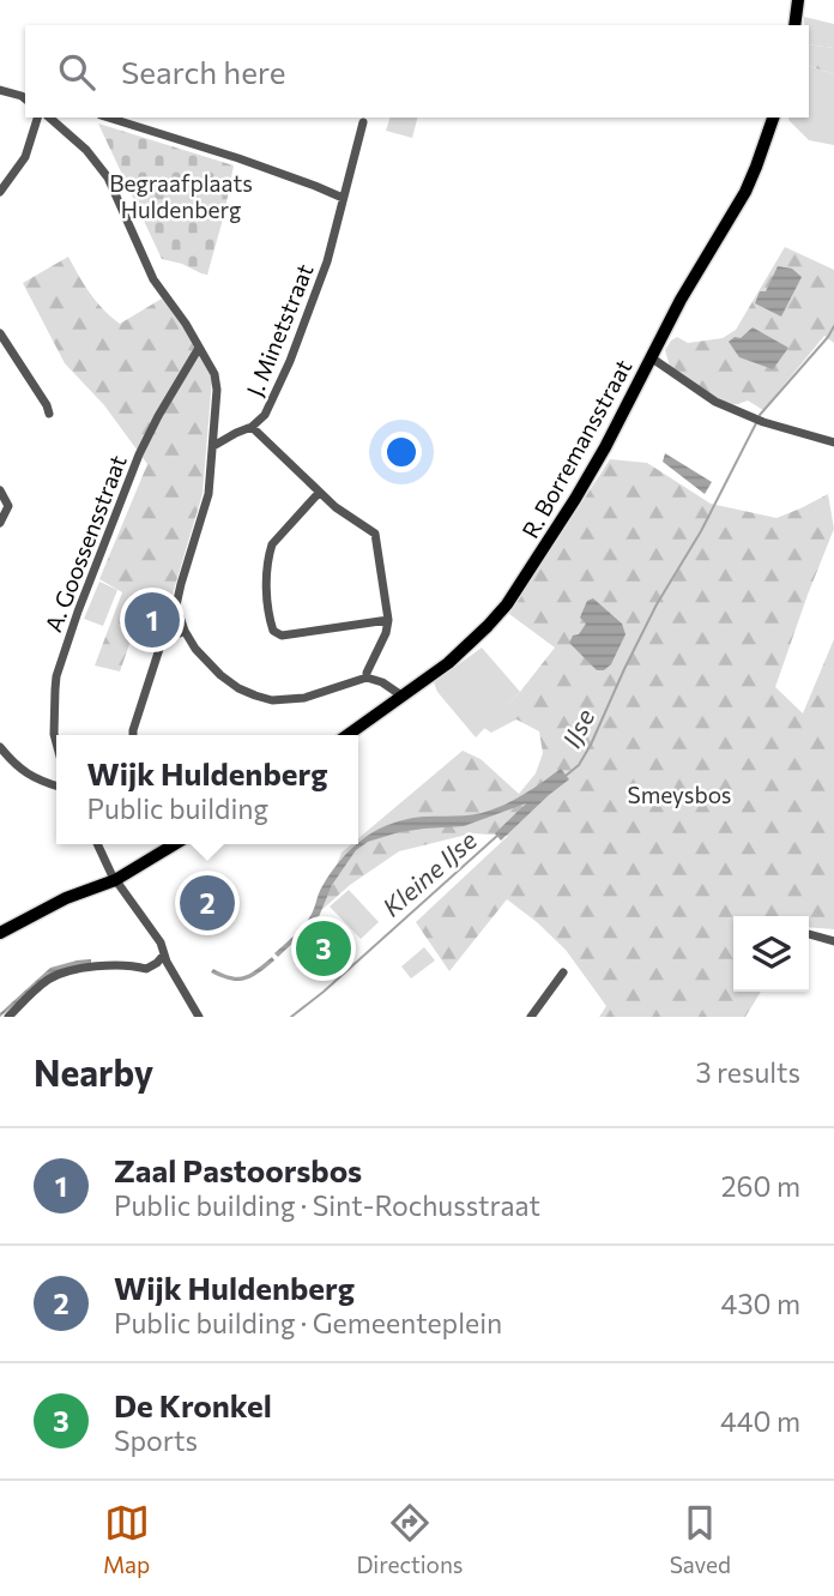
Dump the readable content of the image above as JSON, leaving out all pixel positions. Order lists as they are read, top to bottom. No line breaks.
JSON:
{"streets":{"main road":["R. Borremansstraat"],"street":["J. Minetstraat","A. Goossensstraat"]},"water":["IJse","Kleine IJse"],"parks":["Begraafplaats Huldenberg","Smeysbos"],"page":{"search":"Search here","pins":["1","2","3"],"popup":["Wijk Huldenberg","Public building"],"heading":["Nearby","3 results"],"list":[{"mark":"1","name":"Zaal Pastoorsbos","note":"Public building · Sint-Rochusstraat","value":"260 m"},{"mark":"2","name":"Wijk Huldenberg","note":"Public building · Gemeenteplein","value":"430 m"},{"mark":"3","name":"De Kronkel","note":"Sports","value":"440 m"}],"nav":["Map","Directions","Saved"]}}
